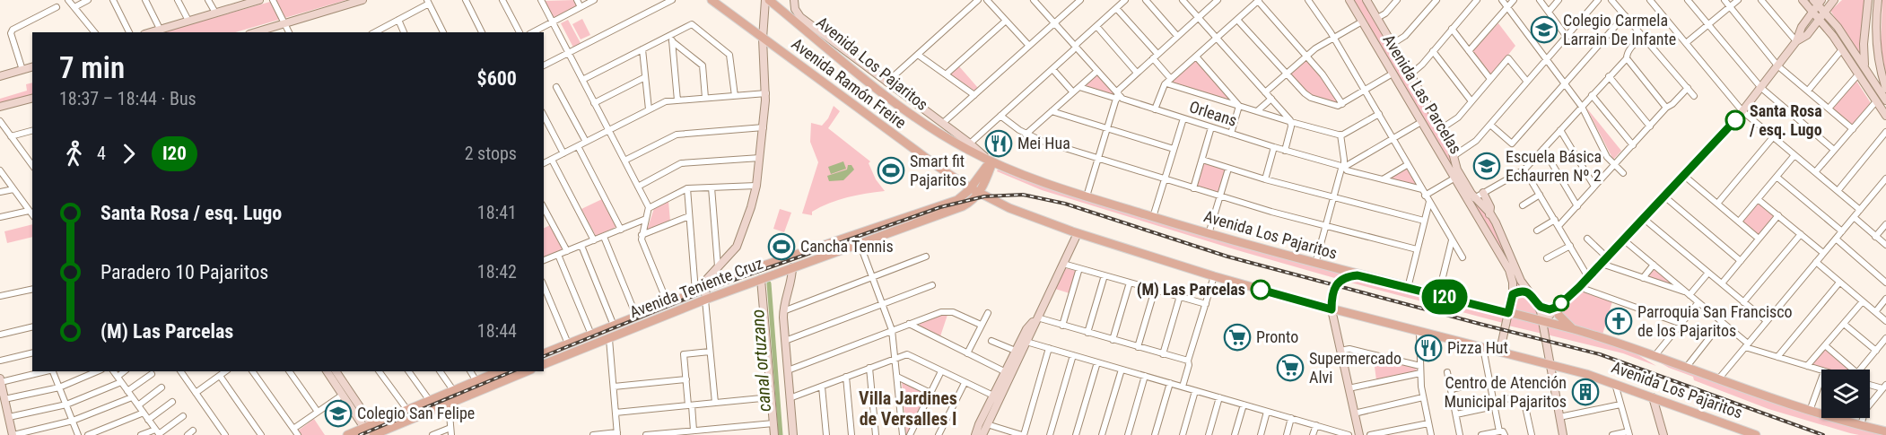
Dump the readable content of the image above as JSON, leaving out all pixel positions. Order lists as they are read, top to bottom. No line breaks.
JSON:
{"streets":{"main road":["Avenida Los Pajaritos","Avenida Ramón Freire","Avenida Teniente Cruz"],"street":["Avenida Las Parcelas","Orleans"]},"crossings":[["Avenida Los Pajaritos","Avenida Ramón Freire"],["Avenida Los Pajaritos","Avenida Las Parcelas"],["Avenida Los Pajaritos","Avenida Teniente Cruz"],["Avenida Ramón Freire","Avenida Teniente Cruz"]],"districts":["Villa Jardines de Versalles I"],"water":["canal ortuzano"],"places":{"school or university":["Colegio Carmela Larrain De Infante","Escuela Básica Echaurren Nº 2","Colegio San Felipe"],"other":["Santa Rosa / esq. Lugo","(M) Las Parcelas"],"restaurant":["Mei Hua","Pizza Hut"],"sports":["Smart fit Pajaritos","Cancha Tennis"],"church":["Parroquia San Francisco de los Pajaritos"],"supermarket":["Pronto","Supermercado Alvi"],"building":["Centro de Atención Municipal Pajaritos"]},"lines":["bus line I20"],"page":{"on_map":"I20","heading":["7 min","18:37 – 18:44 · Bus","$600"],"legs":["4","I20","2 stops"],"list":[{"name":"Santa Rosa / esq. Lugo","value":"18:41"},{"name":"Paradero 10 Pajaritos","value":"18:42"},{"name":"(M) Las Parcelas","value":"18:44"}]}}
